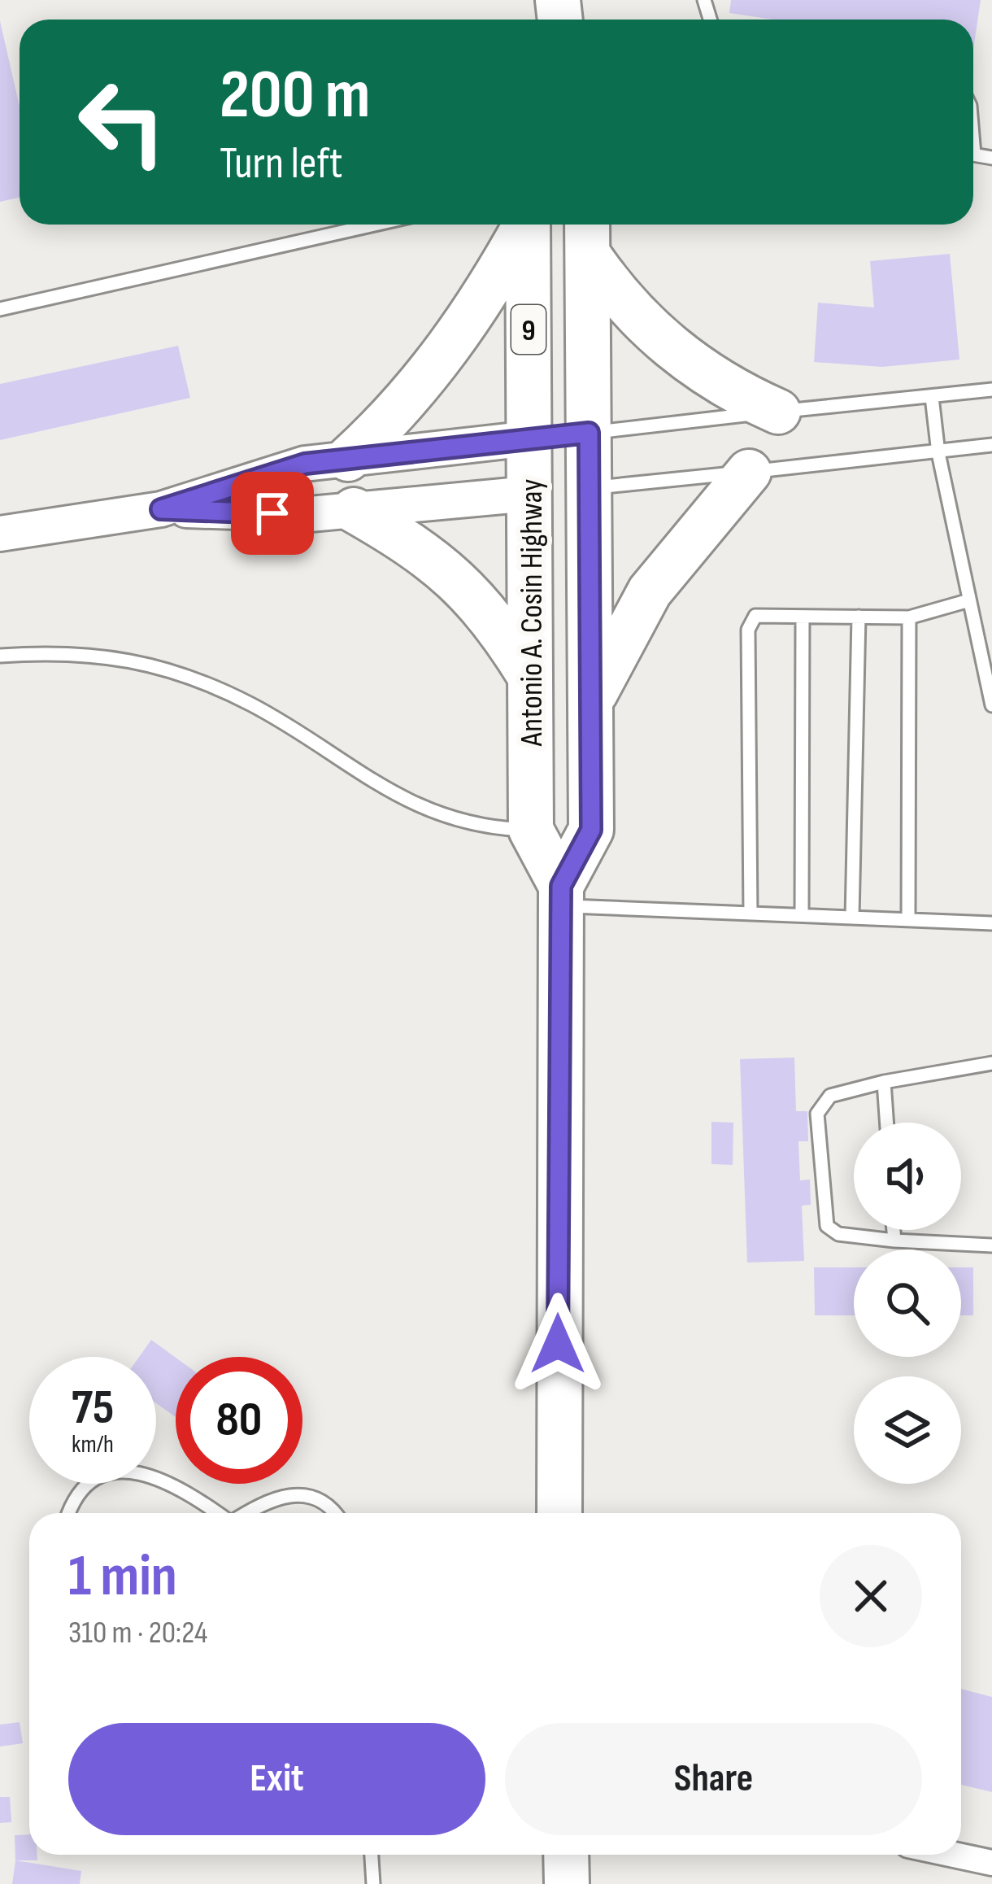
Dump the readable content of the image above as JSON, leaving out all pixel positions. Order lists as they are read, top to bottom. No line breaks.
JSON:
{"streets":{"highway":["9","Antonio A. Cosin Highway"]},"page":{"turn":["200 m","Turn left"],"speed":"75 km/h","limit":"80","heading":["1 min","310 m · 20:24"],"buttons":["Exit","Share"]}}
